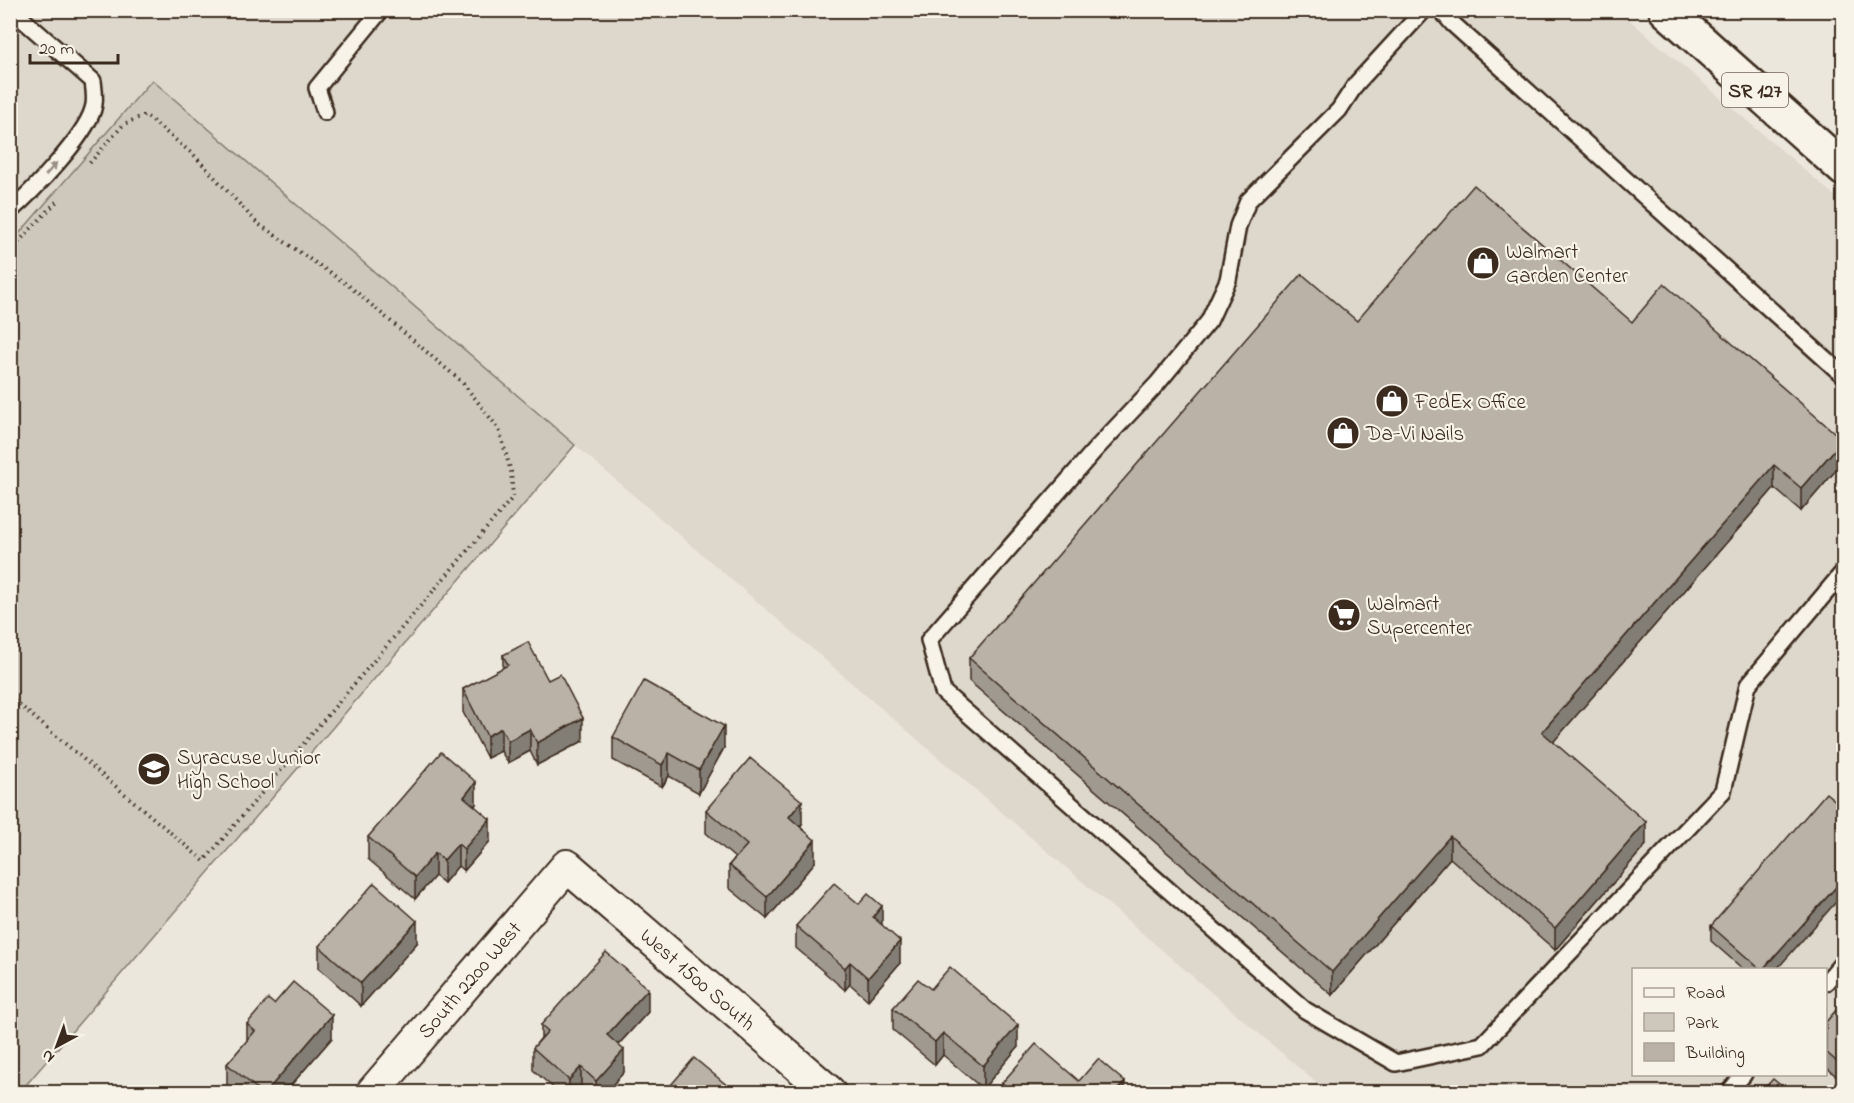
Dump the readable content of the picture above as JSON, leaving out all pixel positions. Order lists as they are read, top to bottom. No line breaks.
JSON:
{"streets":{"main road":["SR 127"],"street":["South 2200 West","West 1500 South"]},"crossings":[["South 2200 West","West 1500 South"]],"places":{"shop":["Walmart Garden Center","FedEx Office","Da-Vi Nails"],"supermarket":["Walmart Supercenter"],"school or university":["Syracuse Junior High School"]},"legend":["Road","Park","Building"],"scale_bar":"20 m","north":"bottom left"}
